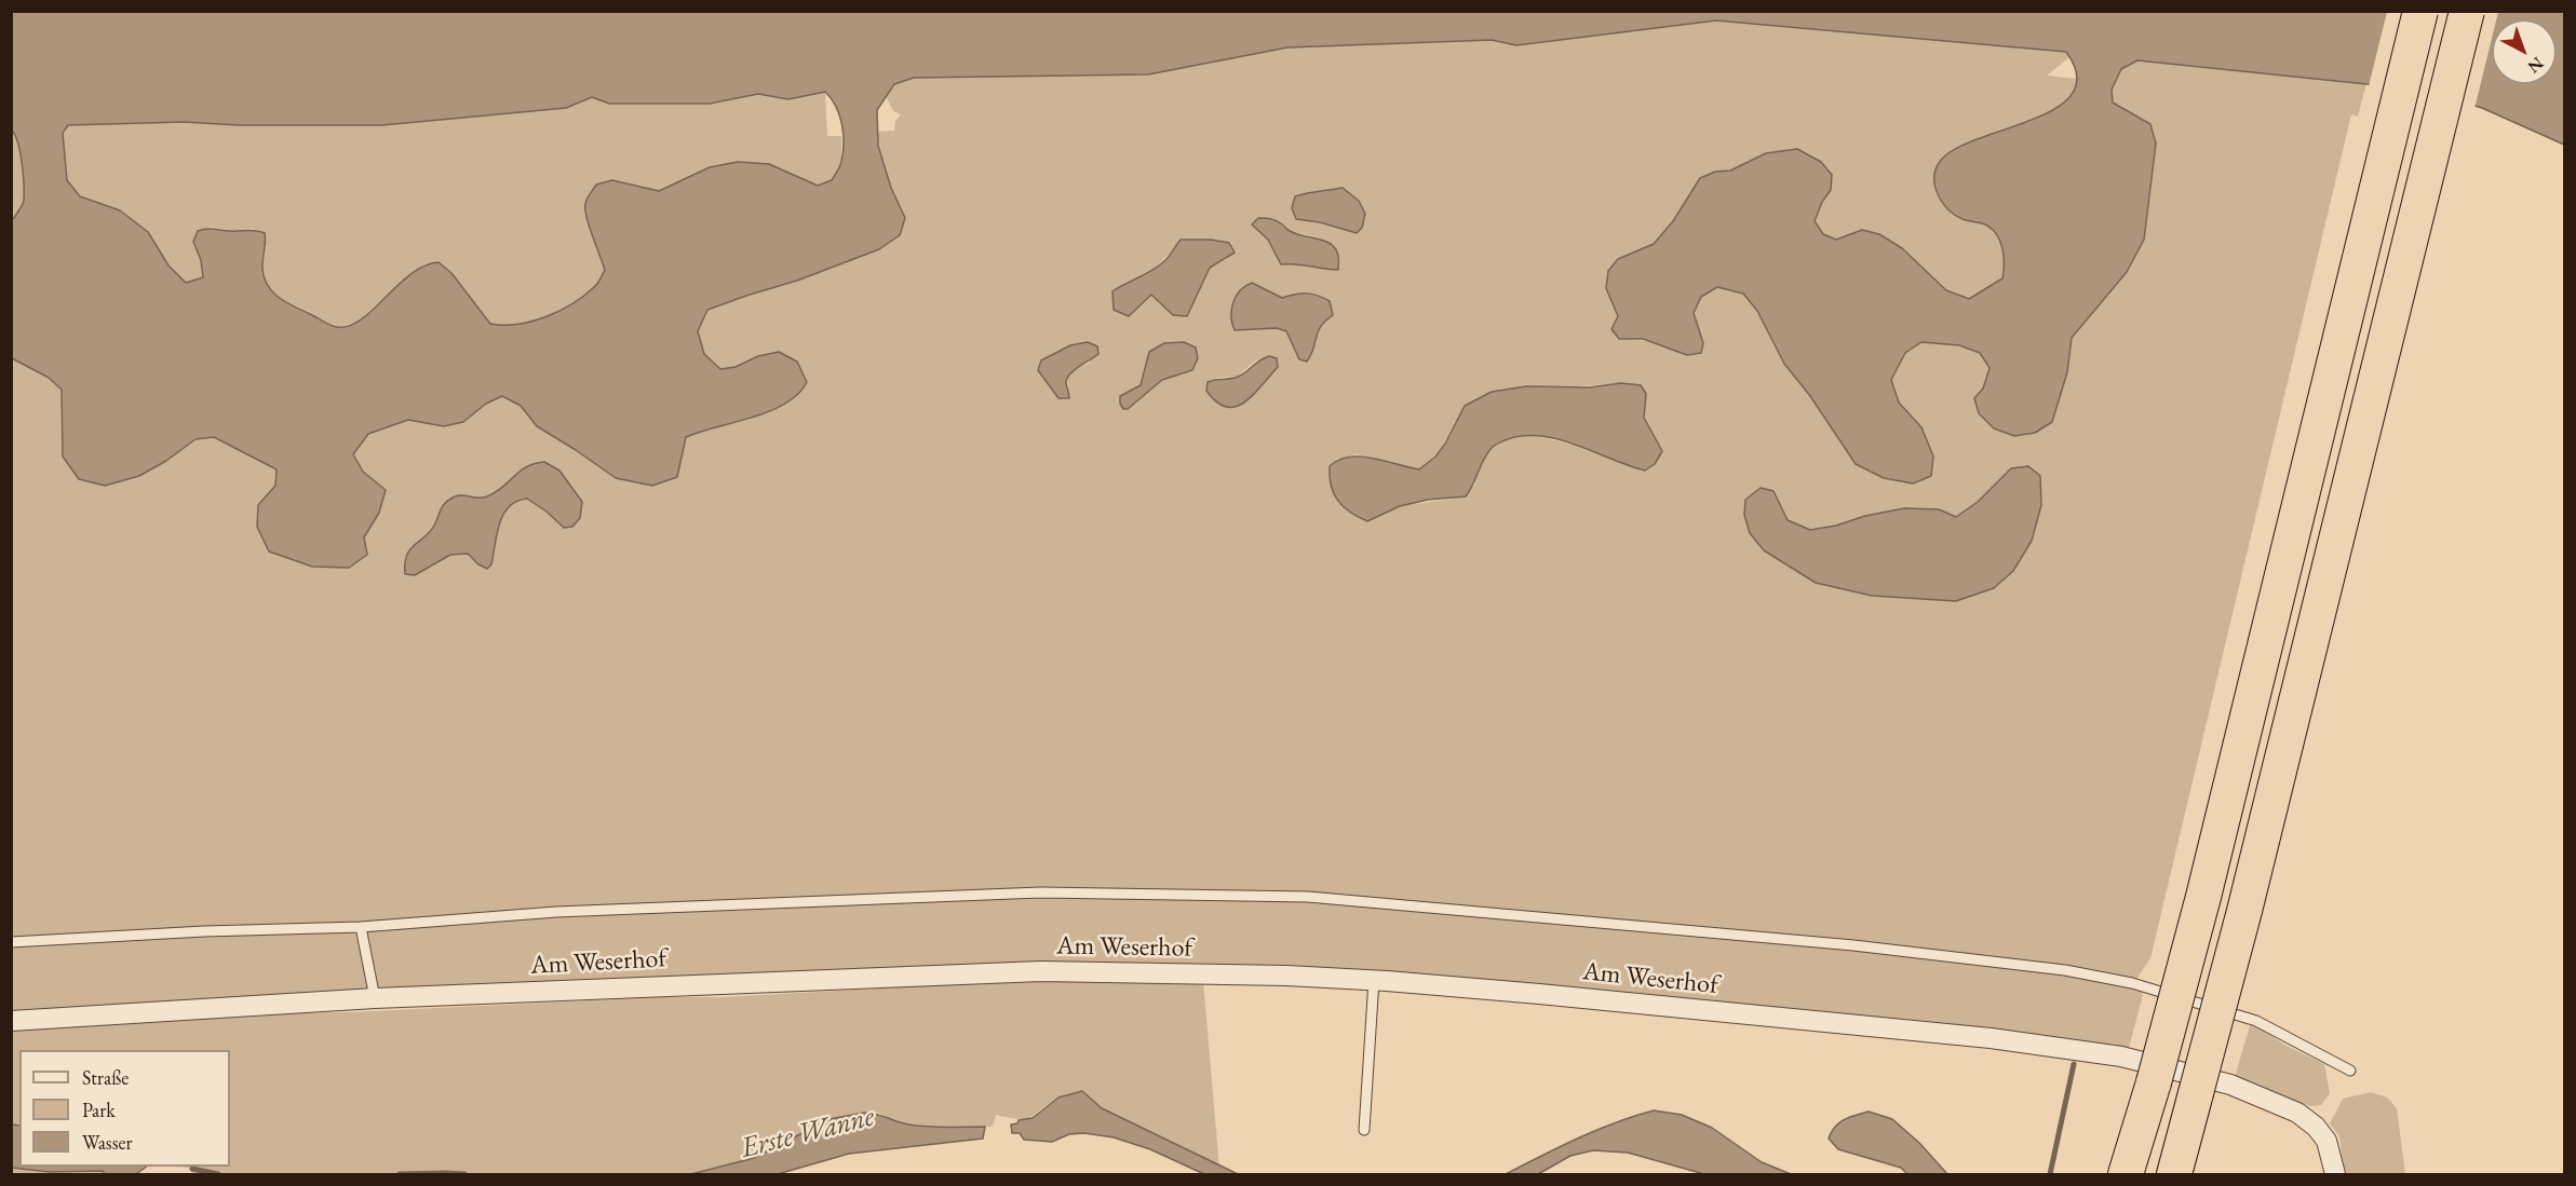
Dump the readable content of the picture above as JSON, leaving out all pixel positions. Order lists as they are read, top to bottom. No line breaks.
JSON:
{"streets":{"street":["Am Weserhof"]},"water":["Erste Wanne"],"legend":["Straße","Park","Wasser"],"north":"bottom right"}
